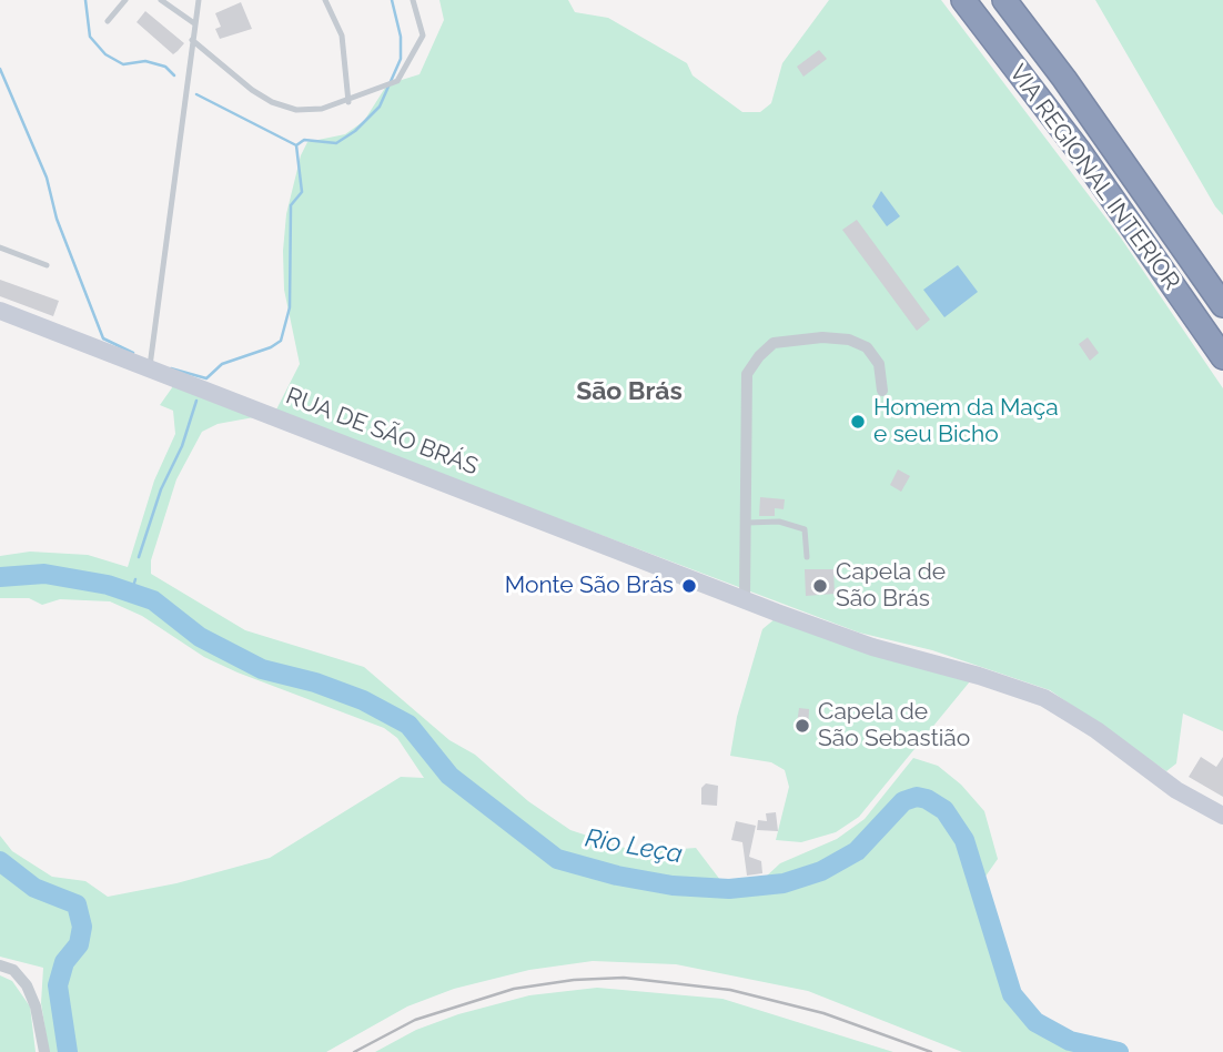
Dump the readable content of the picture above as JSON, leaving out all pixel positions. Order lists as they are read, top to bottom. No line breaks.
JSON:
{"streets":{"highway":["VIA REGIONAL INTERIOR"],"main road":["RUA DE SÃO BRÁS"]},"districts":["São Brás"],"water":["Rio Leça"],"places":["Homem da Maça e seu Bicho","Monte São Brás","Capela de São Brás","Capela de São Sebastião"]}
